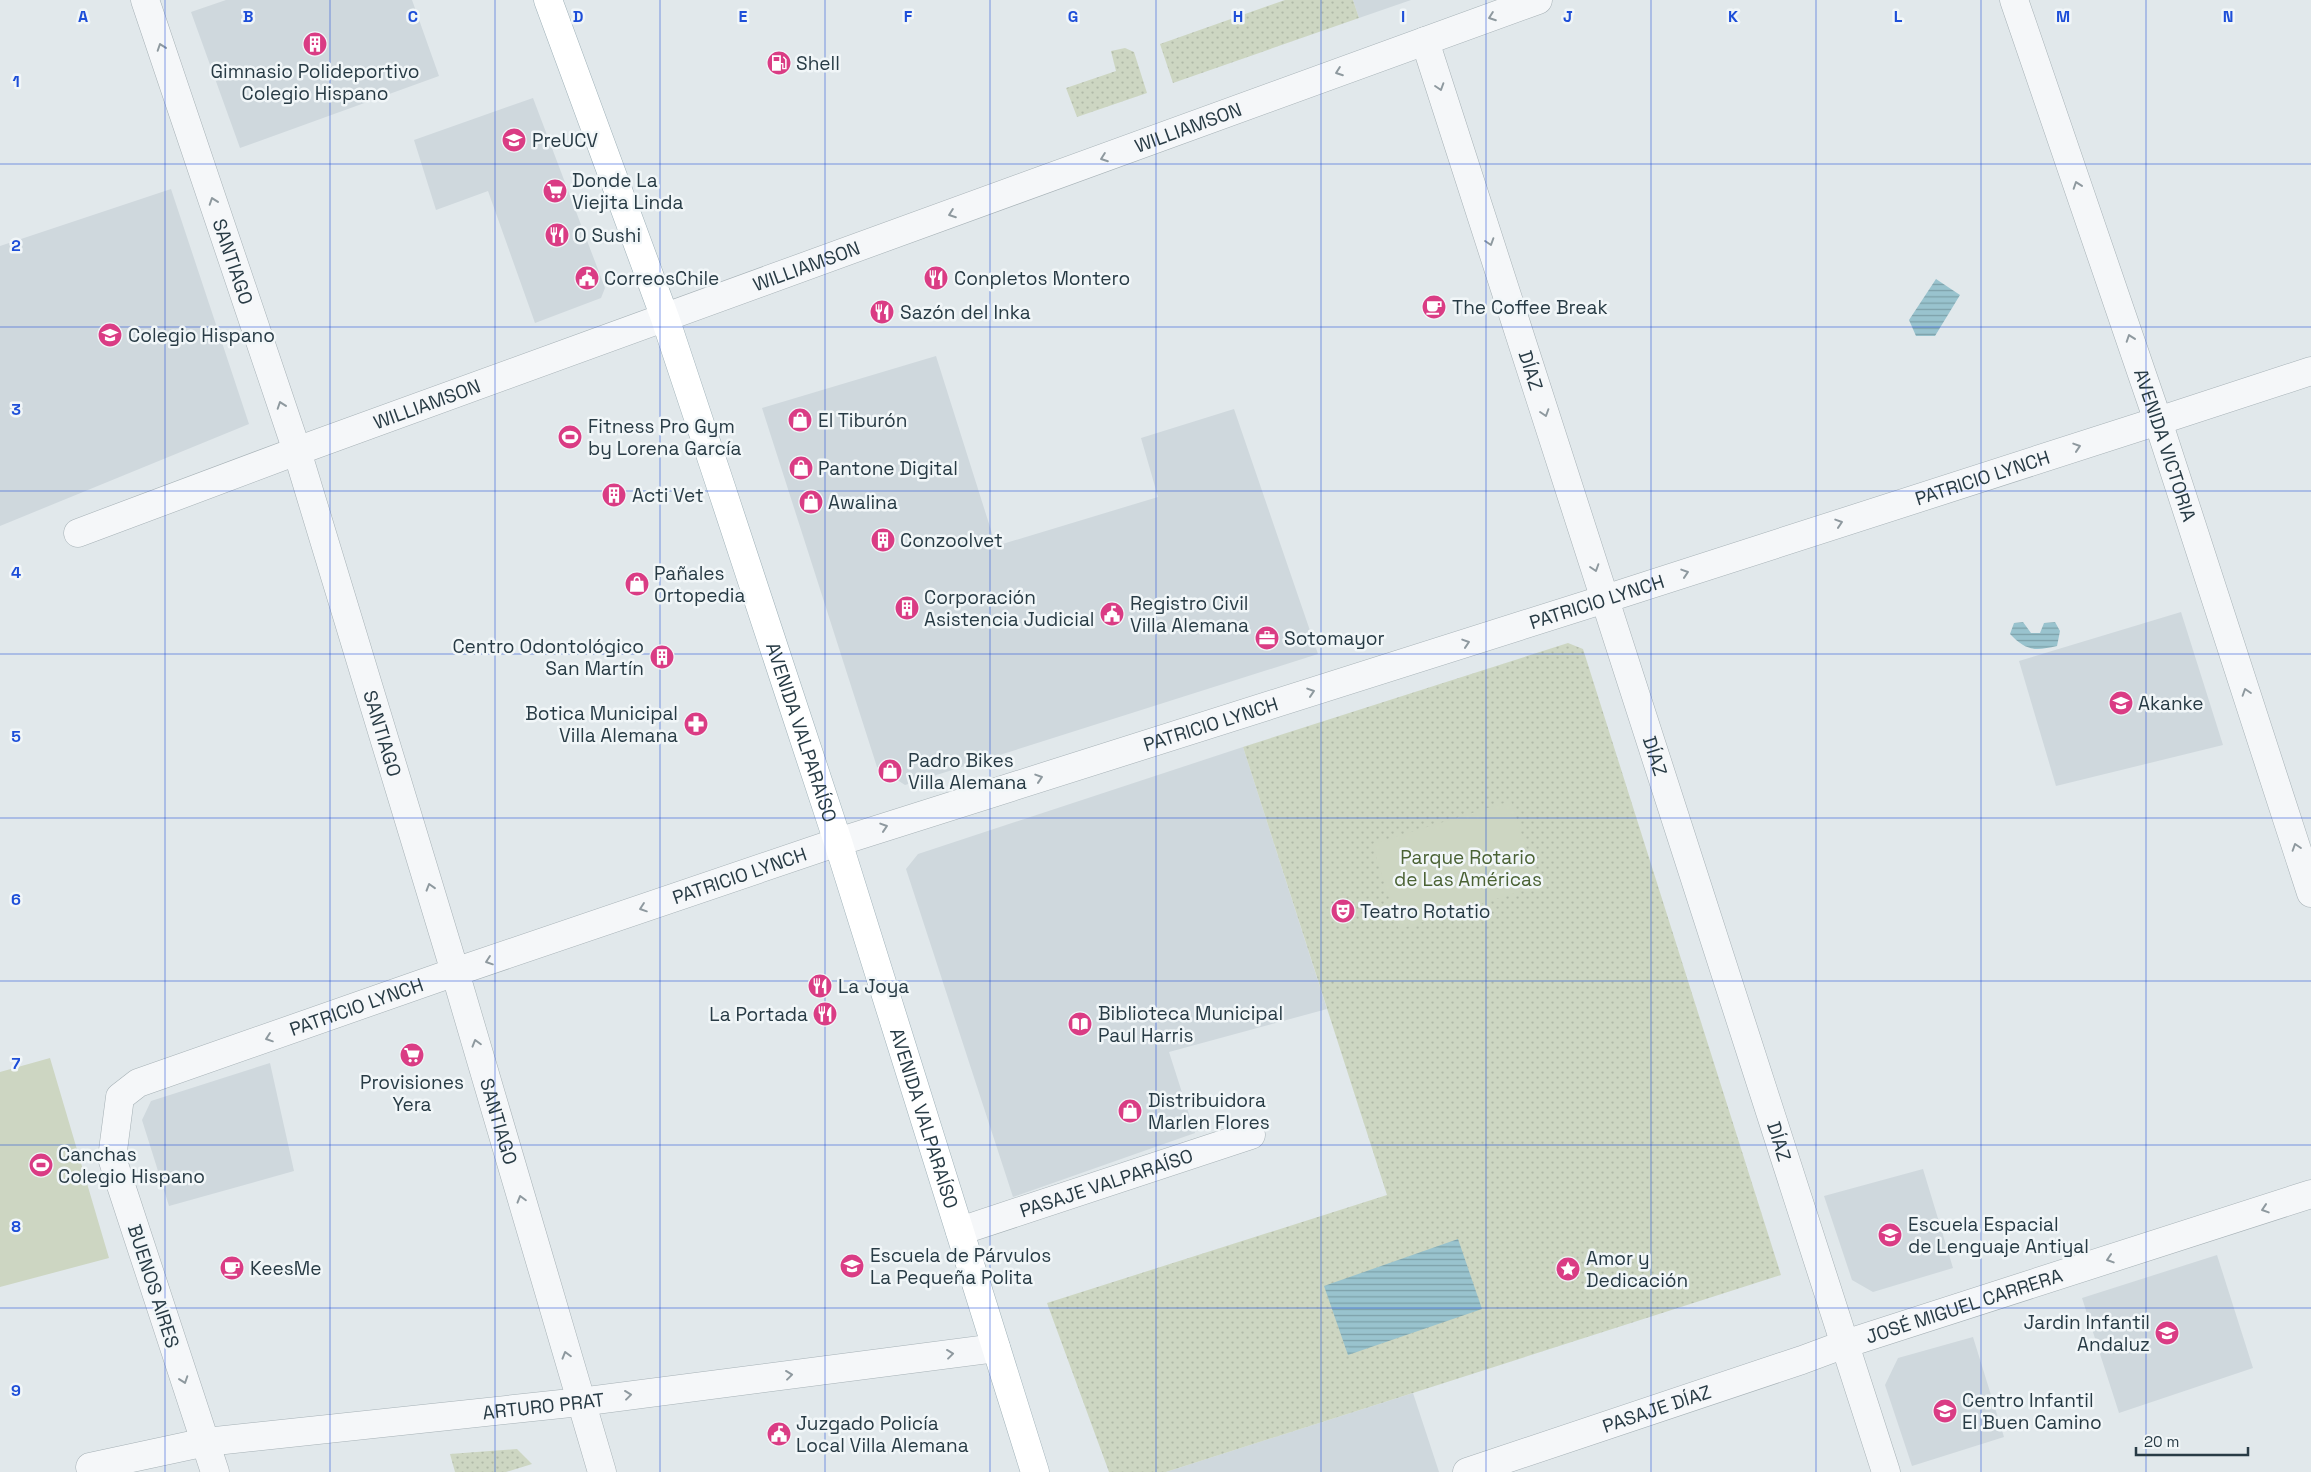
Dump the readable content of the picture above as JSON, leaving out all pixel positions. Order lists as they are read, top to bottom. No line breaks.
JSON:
{"streets":{"main road":["AVENIDA VALPARAÍSO"],"street":["WILLIAMSON","SANTIAGO","DÍAZ","AVENIDA VICTORIA","PATRICIO LYNCH","PASAJE VALPARAÍSO","BUENOS AIRES","JOSÉ MIGUEL CARRERA","ARTURO PRAT","PASAJE DÍAZ"]},"crossings":[["WILLIAMSON","SANTIAGO"],["WILLIAMSON","DÍAZ"],["WILLIAMSON","AVENIDA VALPARAÍSO"],["SANTIAGO","PATRICIO LYNCH"],["SANTIAGO","ARTURO PRAT"],["DÍAZ","PATRICIO LYNCH"],["DÍAZ","JOSÉ MIGUEL CARRERA"],["DÍAZ","PASAJE DÍAZ"],["AVENIDA VICTORIA","PATRICIO LYNCH"],["PATRICIO LYNCH","AVENIDA VALPARAÍSO"],["PATRICIO LYNCH","BUENOS AIRES"],["AVENIDA VALPARAÍSO","PASAJE VALPARAÍSO"],["AVENIDA VALPARAÍSO","ARTURO PRAT"],["BUENOS AIRES","ARTURO PRAT"],["JOSÉ MIGUEL CARRERA","PASAJE DÍAZ"]],"one_way":["WILLIAMSON","SANTIAGO","DÍAZ","AVENIDA VICTORIA","BUENOS AIRES","JOSÉ MIGUEL CARRERA","ARTURO PRAT"],"parks":["Parque Rotario de Las Américas"],"places":{"building":["Gimnasio Polideportivo Colegio Hispano","Acti Vet","Conzoolvet","Corporación Asistencia Judicial","Centro Odontológico San Martín"],"fuel station":["Shell"],"school or university":["PreUCV","Colegio Hispano","Akanke","Escuela Espacial de Lenguaje Antiyal","Escuela de Párvulos La Pequeña Polita","Jardin Infantil Andaluz","Centro Infantil El Buen Camino"],"supermarket":["Donde La Viejita Linda","Provisiones Yera"],"restaurant":["O Sushi","Conpletos Montero","Sazón del Inka","La Joya","La Portada"],"public building":["CorreosChile","Registro Civil Villa Alemana","Juzgado Policía Local Villa Alemana"],"cafe":["The Coffee Break","KeesMe"],"shop":["El Tiburón","Pantone Digital","Awalina","Pañales Ortopedia","Padro Bikes Villa Alemana","Distribuidora Marlen Flores"],"sports":["Fitness Pro Gym by Lorena García","Canchas Colegio Hispano"],"office":["Sotomayor"],"pharmacy":["Botica Municipal Villa Alemana"],"theatre":["Teatro Rotatio"],"library":["Biblioteca Municipal Paul Harris"],"place":["Amor y Dedicación"]},"scale_bar":"20 m","grid":{"columns":["A","B","C","D","E","F","G","H","I","J","K","L","M","N"],"rows":["1","2","3","4","5","6","7","8","9"]}}
